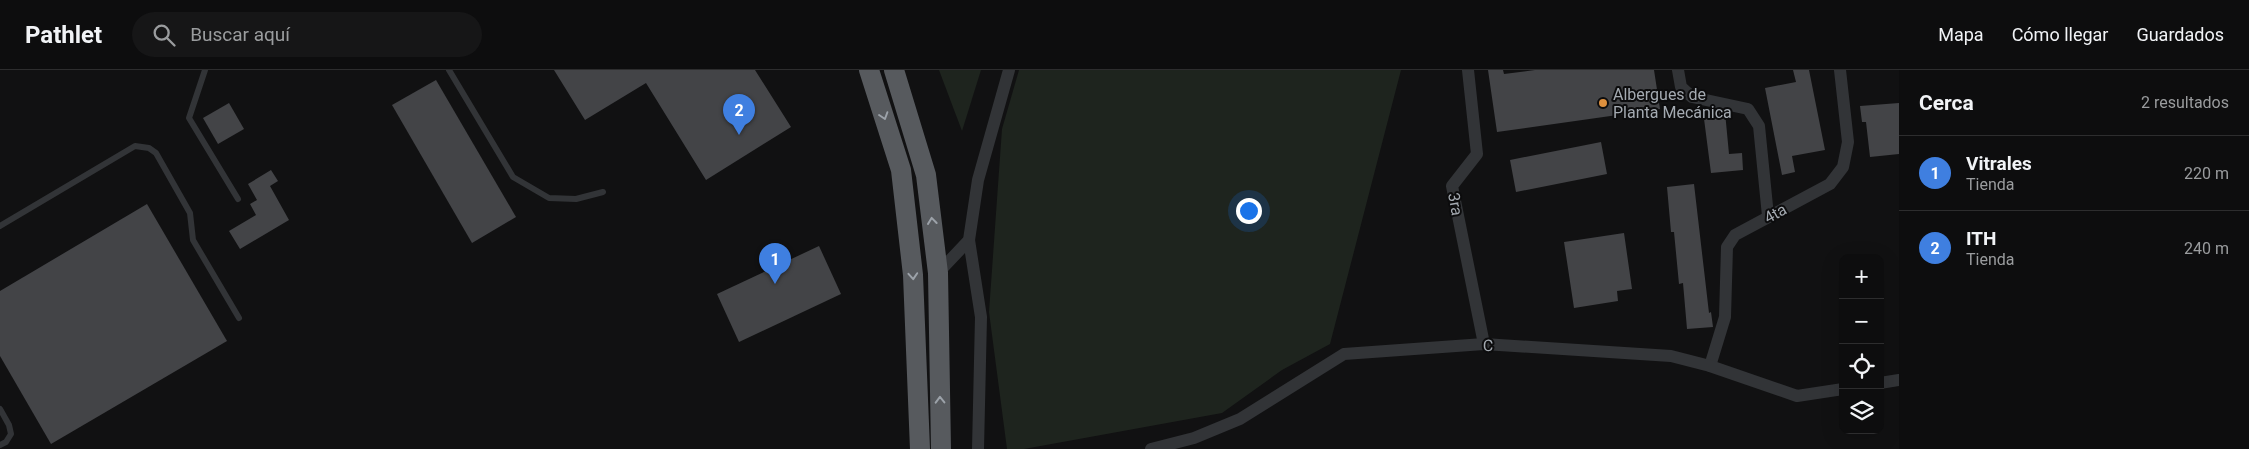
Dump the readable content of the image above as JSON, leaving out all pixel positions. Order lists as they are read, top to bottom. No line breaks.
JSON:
{"streets":{"street":["3ra","4ta","C"]},"crossings":[["3ra","C"],["4ta","C"]],"places":["Albergues de Planta Mecánica"],"page":{"header":"Pathlet","search":"Buscar aquí","nav":["Mapa","Cómo llegar","Guardados"],"heading":["Cerca","2 resultados"],"pins":["2","1"],"list":[{"mark":"1","name":"Vitrales","note":"Tienda","value":"220 m"},{"mark":"2","name":"ITH","note":"Tienda","value":"240 m"}],"map_buttons":["+","−"]}}
